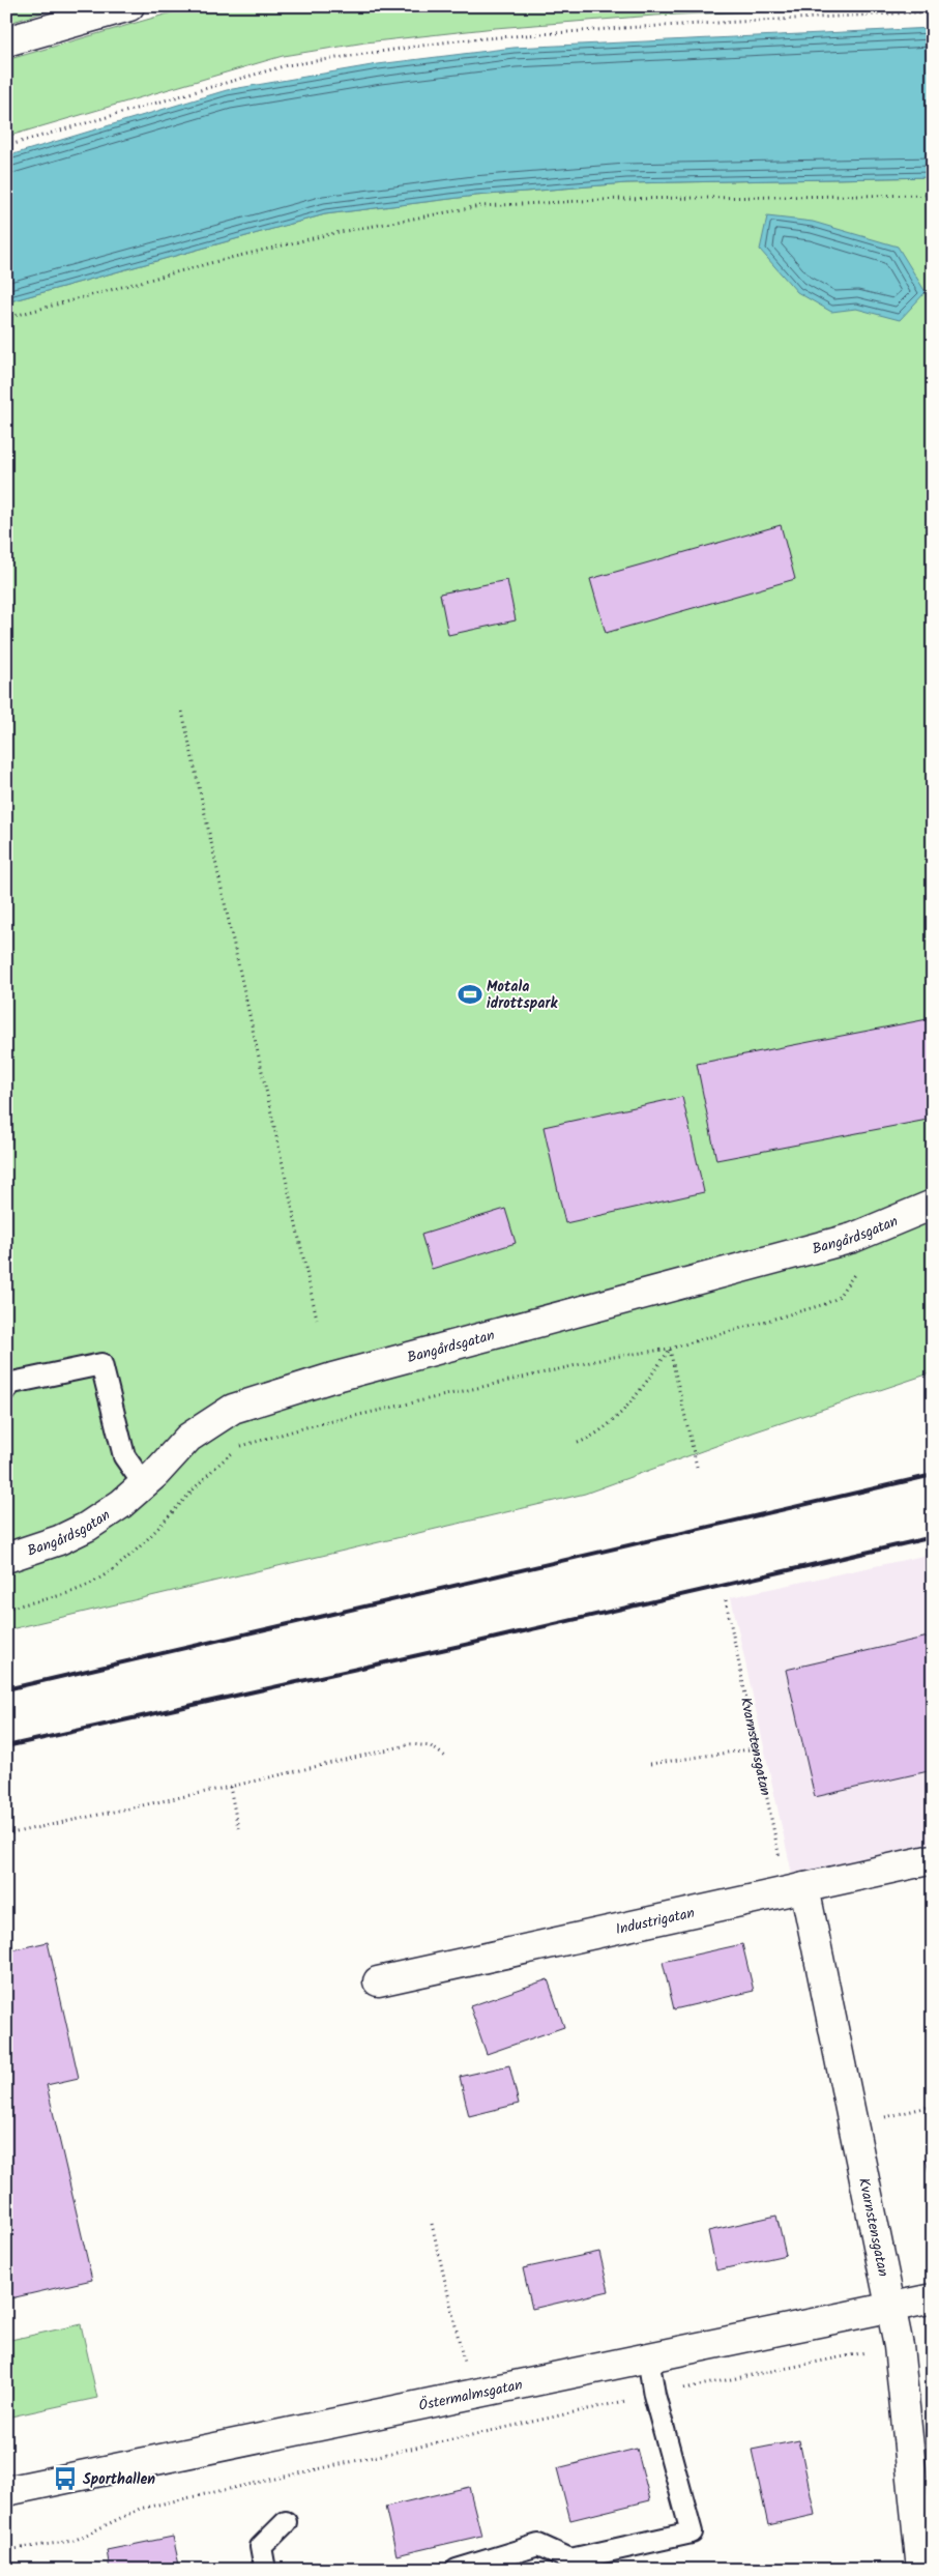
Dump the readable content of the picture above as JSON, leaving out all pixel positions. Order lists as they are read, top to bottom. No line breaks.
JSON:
{"streets":{"street":["Bangårdsgatan","Kvarnstensgatan","Industrigatan","Östermalmsgatan"]},"crossings":[["Kvarnstensgatan","Industrigatan"],["Kvarnstensgatan","Östermalmsgatan"]],"places":{"sports":["Motala idrottspark"],"bus stop":["Sporthallen"]}}
